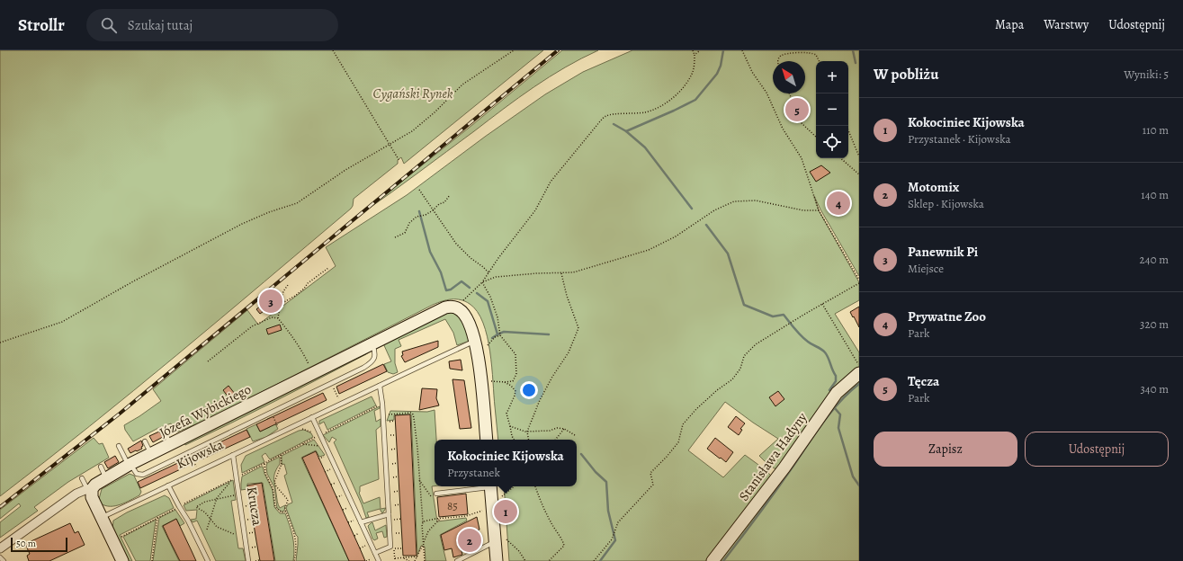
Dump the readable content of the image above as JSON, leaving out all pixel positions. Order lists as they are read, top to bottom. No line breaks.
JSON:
{"streets":{"street":["Józefa Wybickiego","Stanisława Hadyny"],"lane":["Kijowska","Krucza"]},"crossings":[["Józefa Wybickiego","Kijowska"],["Kijowska","Krucza"]],"parks":["Cygański Rynek"],"house_numbers":["85"],"scale_bar":"50 m","north":"top left","page":{"header":"Strollr","search":"Szukaj tutaj","nav":["Mapa","Warstwy","Udostępnij"],"heading":["W pobliżu","Wyniki: 5"],"map_buttons":["+","−"],"pins":["5","4","3","1","2"],"list":[{"mark":"1","name":"Kokociniec Kijowska","note":"Przystanek · Kijowska","value":"110 m"},{"mark":"2","name":"Motomix","note":"Sklep · Kijowska","value":"140 m"},{"mark":"3","name":"Panewnik Pi","note":"Miejsce","value":"240 m"},{"mark":"4","name":"Prywatne Zoo","note":"Park","value":"320 m"},{"mark":"5","name":"Tęcza","note":"Park","value":"340 m"}],"buttons":["Zapisz","Udostępnij"],"popup":["Kokociniec Kijowska","Przystanek"],"scale":"50 m"}}
